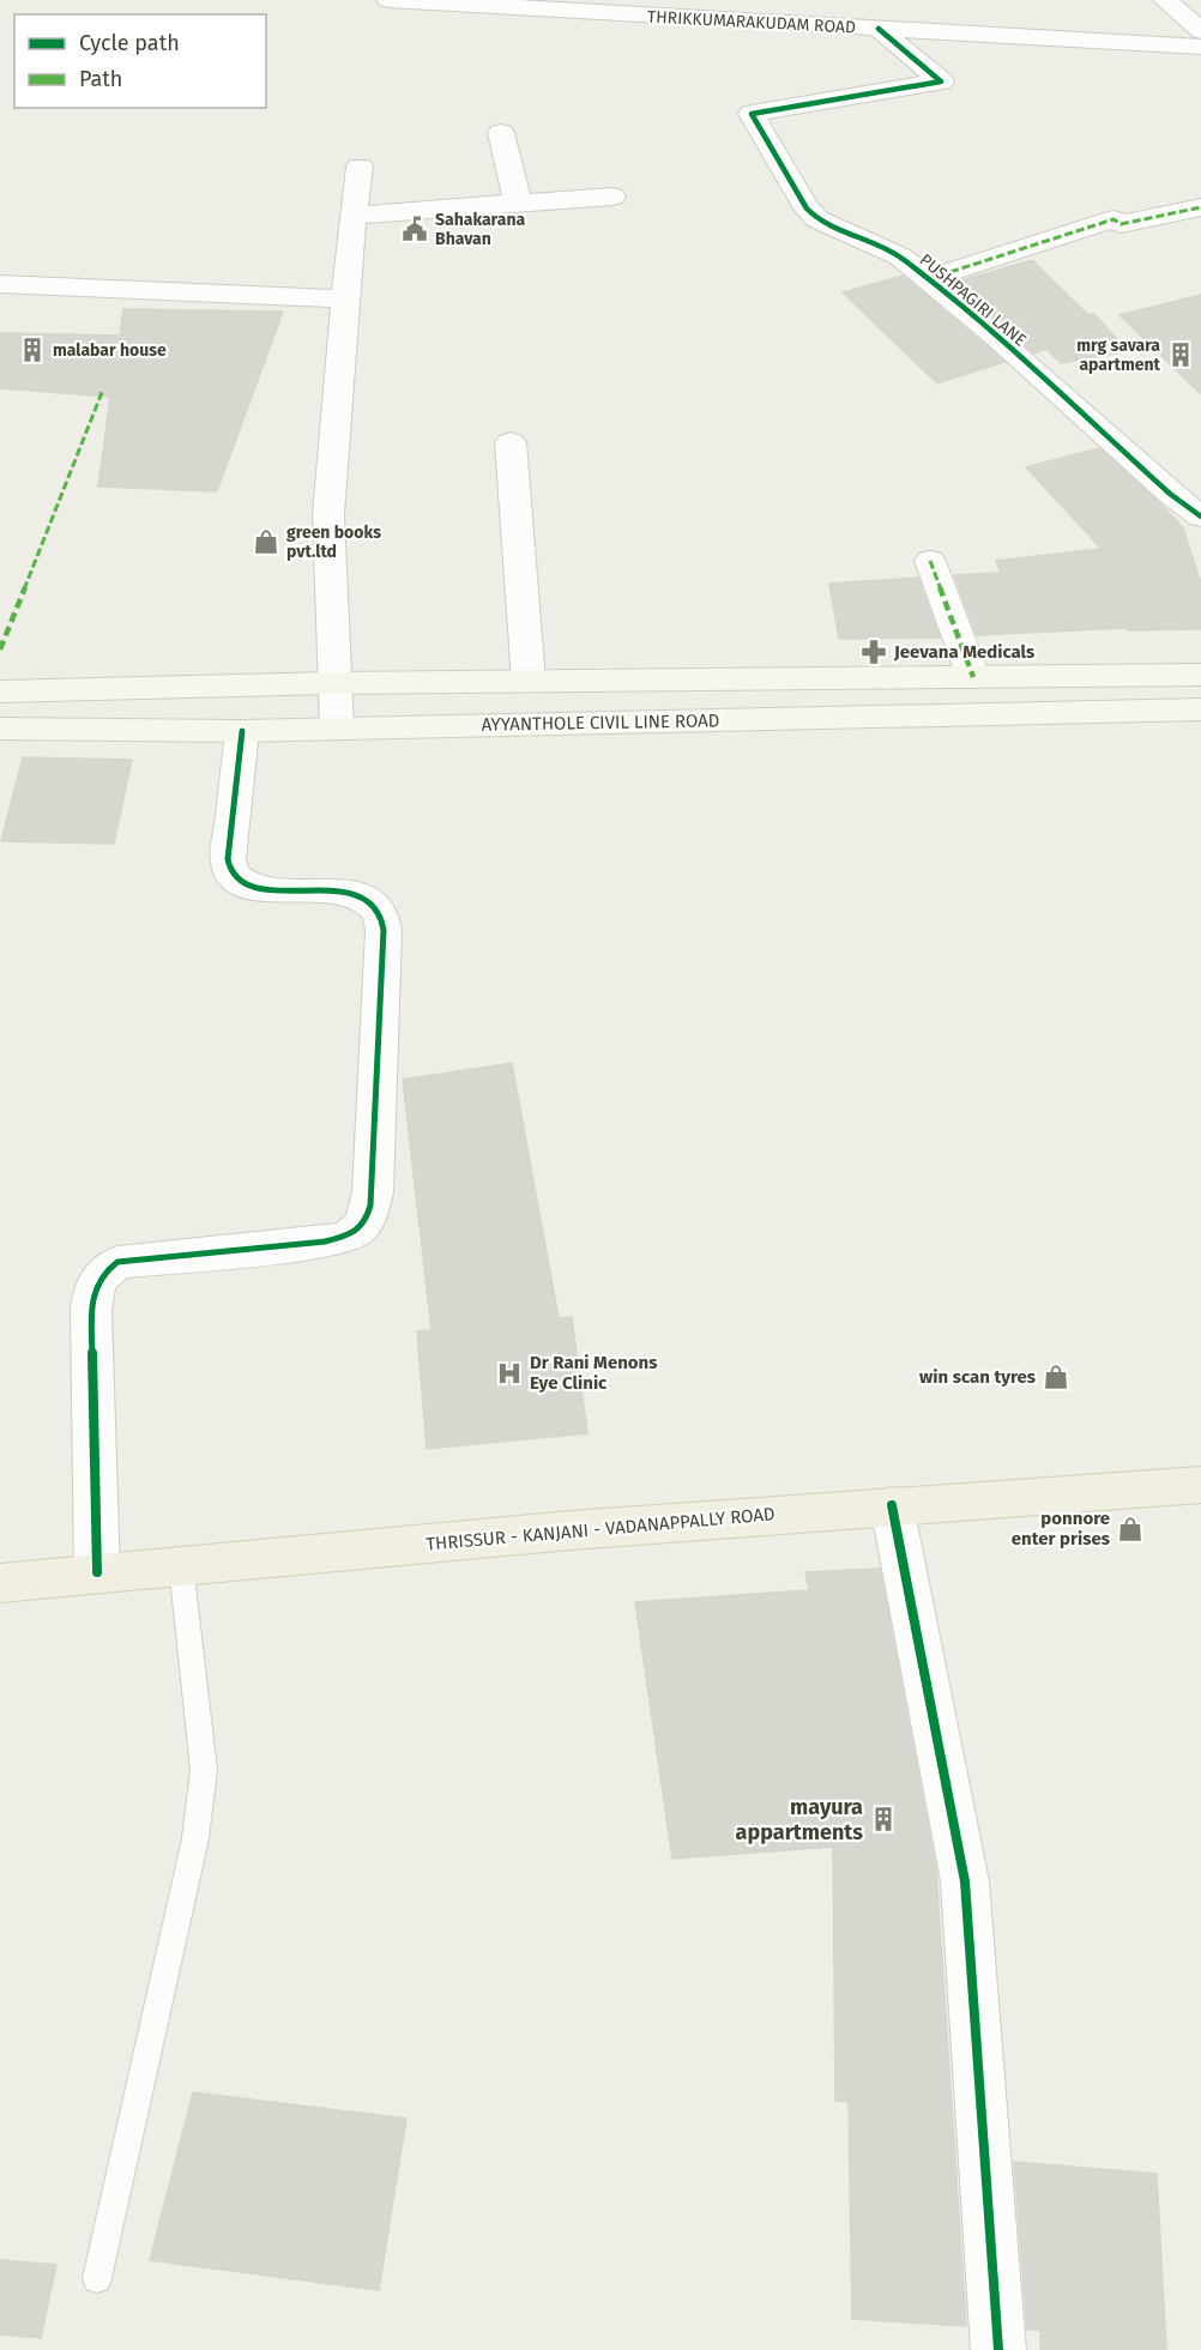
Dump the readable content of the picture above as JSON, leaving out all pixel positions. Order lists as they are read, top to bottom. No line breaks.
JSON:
{"streets":{"main road":["AYYANTHOLE CIVIL LINE ROAD","THRISSUR - KANJANI - VADANAPPALLY ROAD"],"street":["THRIKKUMARAKUDAM ROAD","PUSHPAGIRI LANE"]},"crossings":[["THRIKKUMARAKUDAM ROAD","PUSHPAGIRI LANE"]],"places":{"public building":["Sahakarana Bhavan"],"building":["malabar house","mrg savara apartment","mayura appartments"],"shop":["green books pvt.ltd","win scan tyres","ponnore enter prises"],"pharmacy":["Jeevana Medicals"],"hospital":["Dr Rani Menons Eye Clinic"]},"legend":["Cycle path","Path"]}
